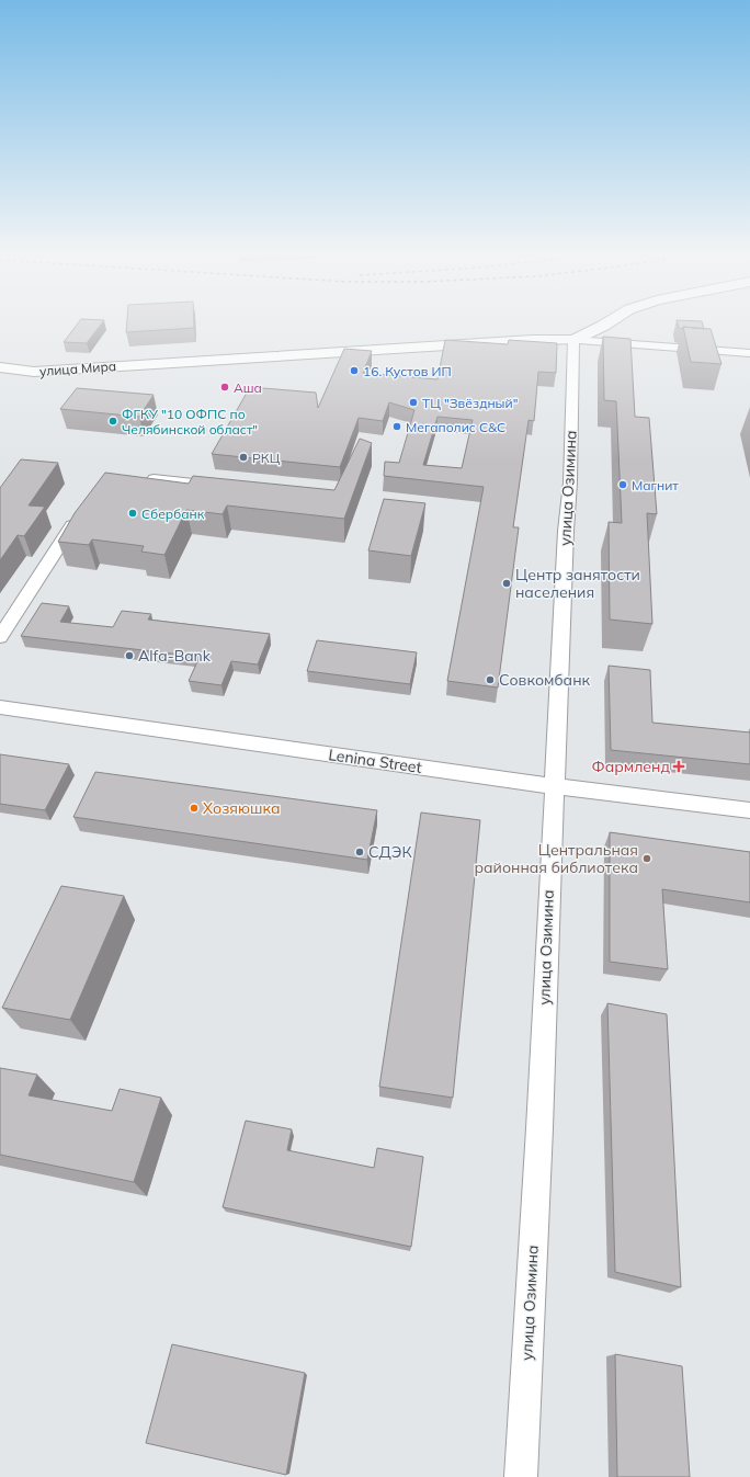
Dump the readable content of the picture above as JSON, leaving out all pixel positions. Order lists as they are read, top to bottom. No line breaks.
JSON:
{"streets":{"street":["улица Мира","улица Озимина","Lenina Street"]},"crossings":[["улица Мира","улица Озимина"],["улица Озимина","Lenina Street"]],"places":{"other":["16. Кустов ИП","Аша","ТЦ \"Звёздный\"","ФГКУ \"10 ОФПС по Челябинской област\"","Мегаполис C&C","РКЦ","Магнит","Сбербанк","Центр занятости населения","Alfa-Bank","Совкомбанк","Хозяюшка","СДЭК","Центральная районная библиотека"],"health":["Фармленд"]}}
